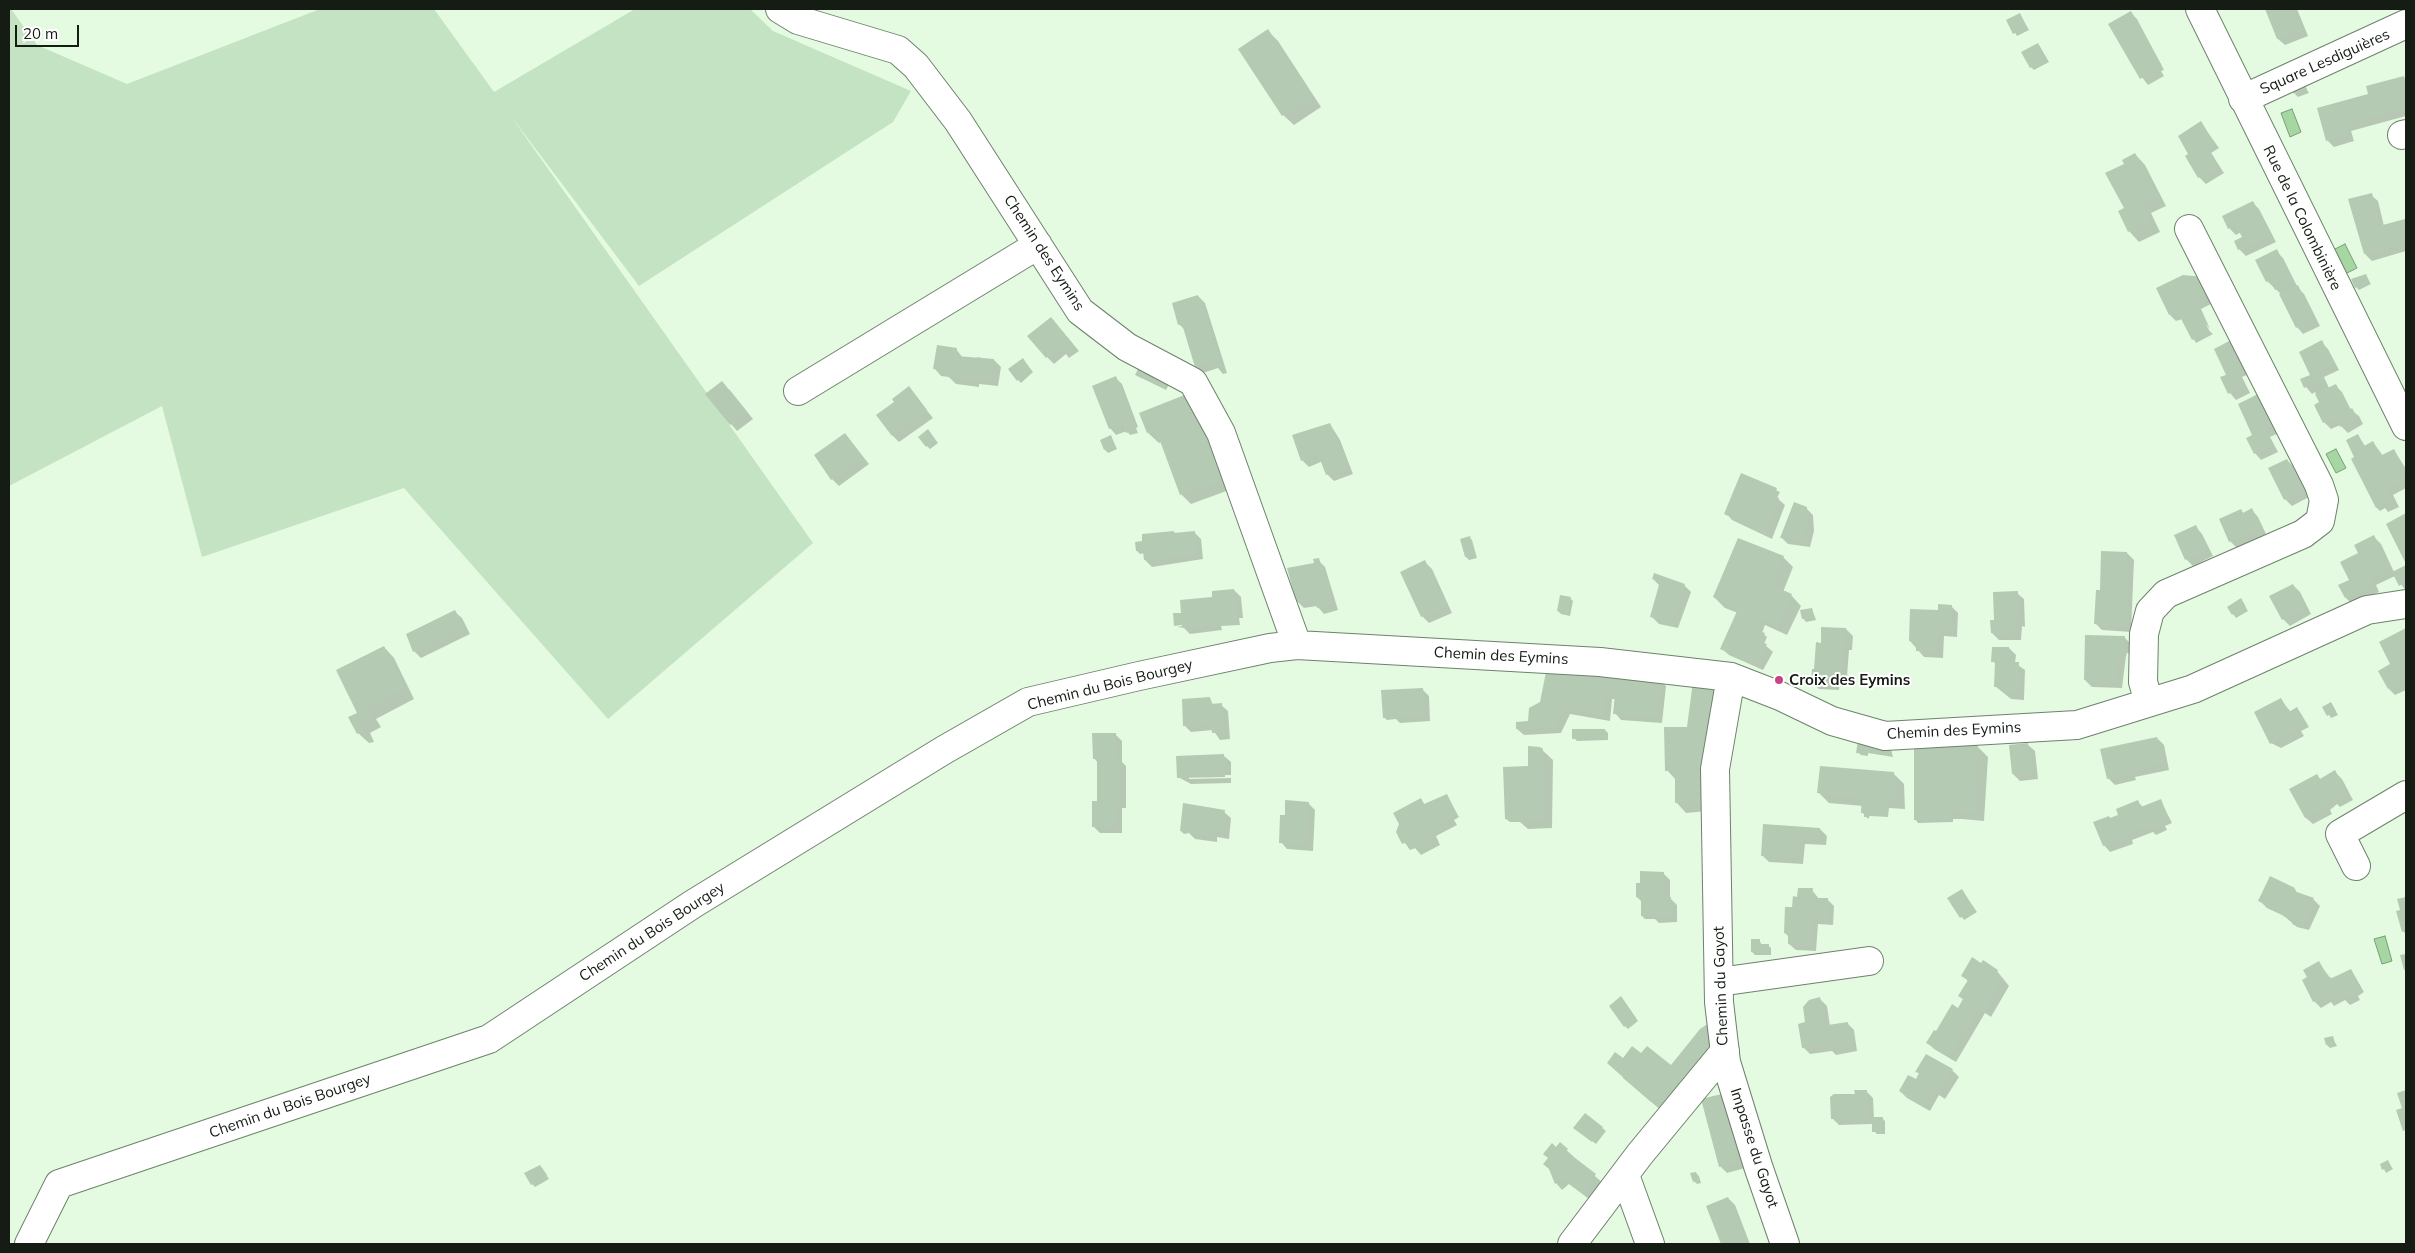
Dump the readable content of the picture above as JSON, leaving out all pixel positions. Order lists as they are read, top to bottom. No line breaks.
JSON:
{"streets":{"street":["Square Lesdiguières","Rue de la Colombinière","Chemin des Eymins","Chemin du Bois Bourgey","Chemin du Gayot","Impasse du Gayot"]},"crossings":[["Square Lesdiguières","Rue de la Colombinière"],["Chemin des Eymins","Chemin du Bois Bourgey"],["Chemin des Eymins","Chemin du Gayot"],["Chemin du Gayot","Impasse du Gayot"]],"places":["Croix des Eymins"],"scale_bar":"20 m"}
